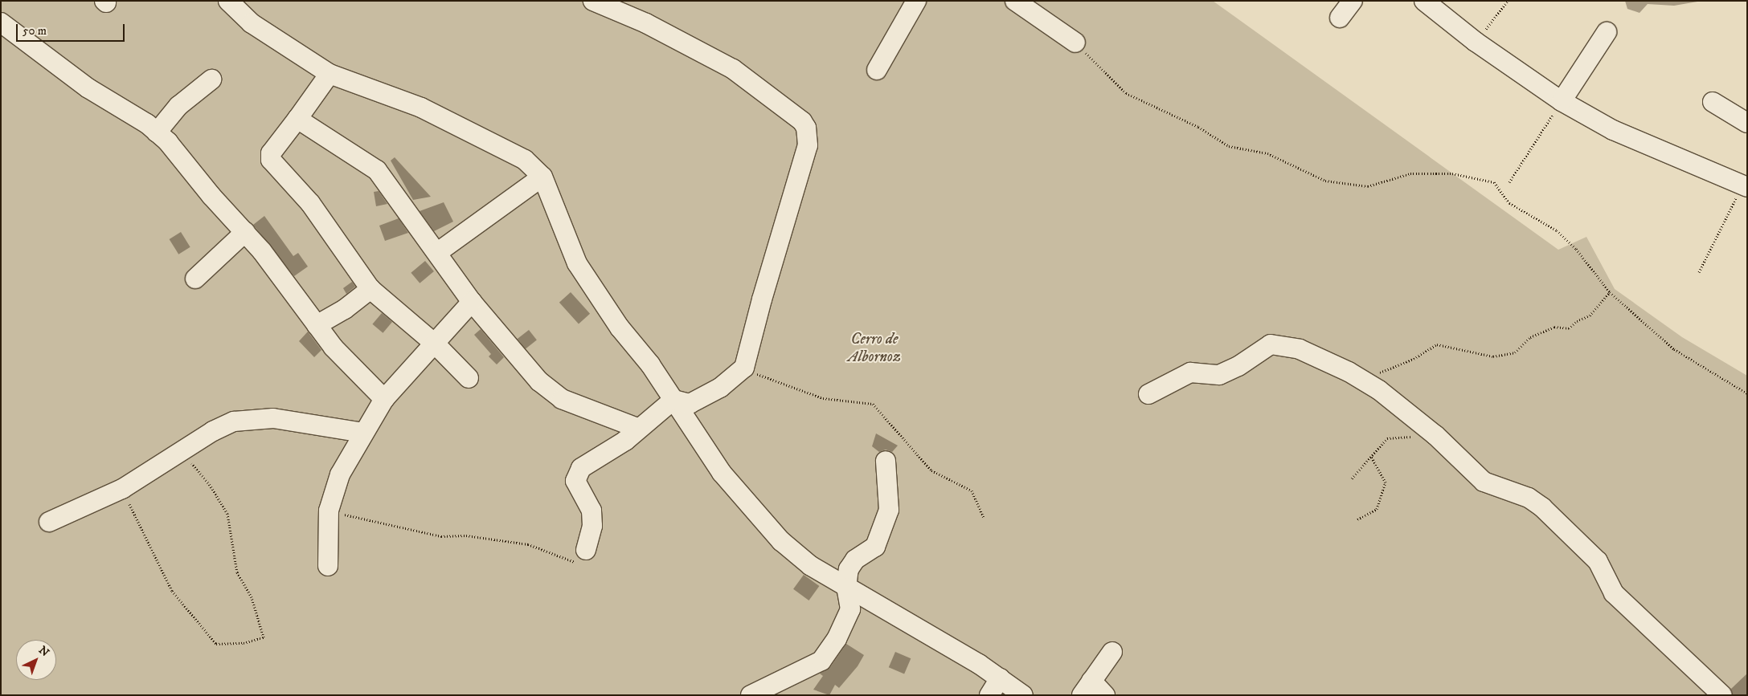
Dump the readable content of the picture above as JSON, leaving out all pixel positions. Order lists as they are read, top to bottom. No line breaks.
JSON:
{"parks":["Cerro de Albornoz"],"scale_bar":"50 m","north":"top right"}
